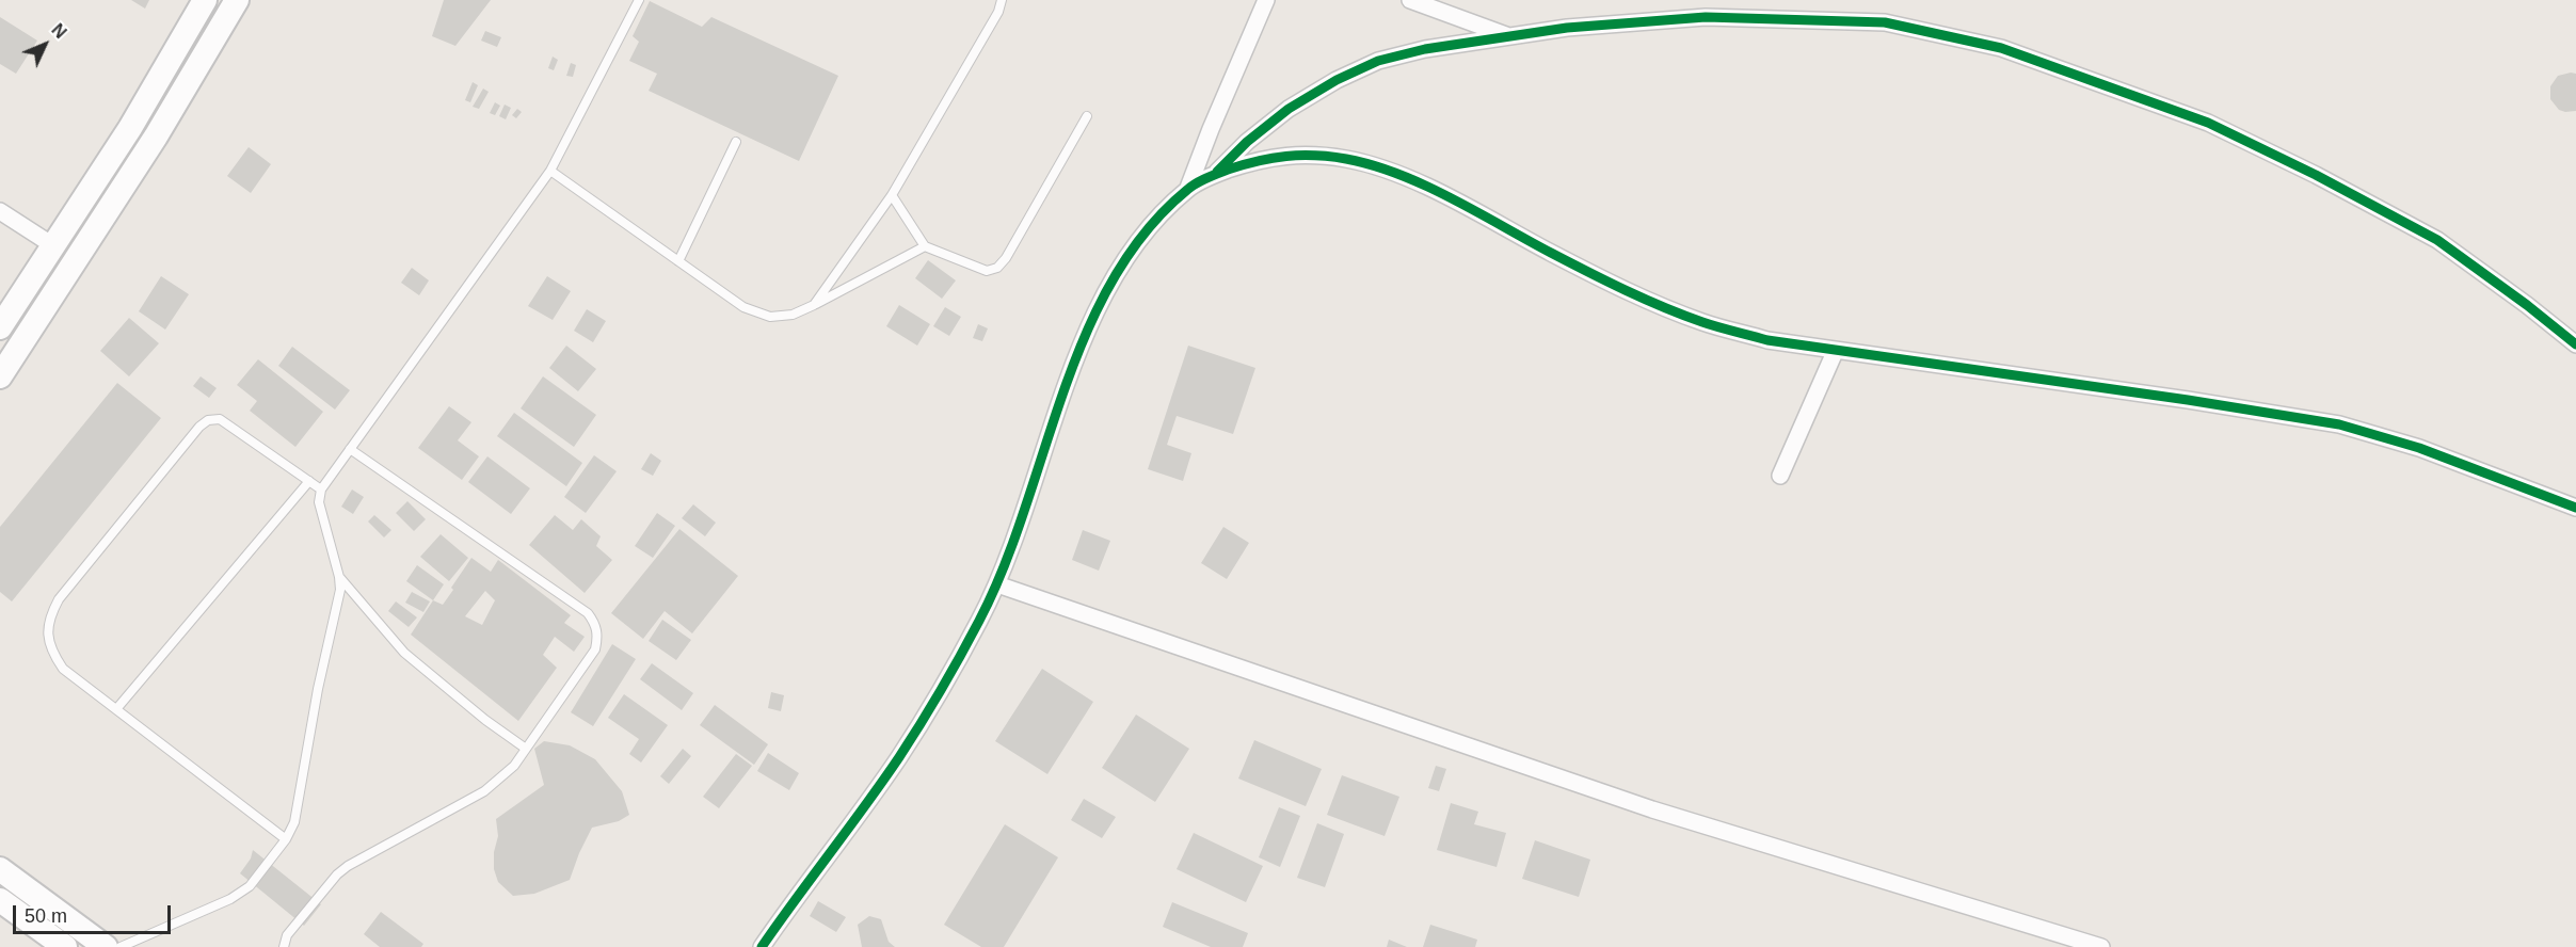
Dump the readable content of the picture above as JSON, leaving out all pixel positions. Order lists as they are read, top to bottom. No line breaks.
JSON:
{"scale_bar":"50 m","north":"top right"}
